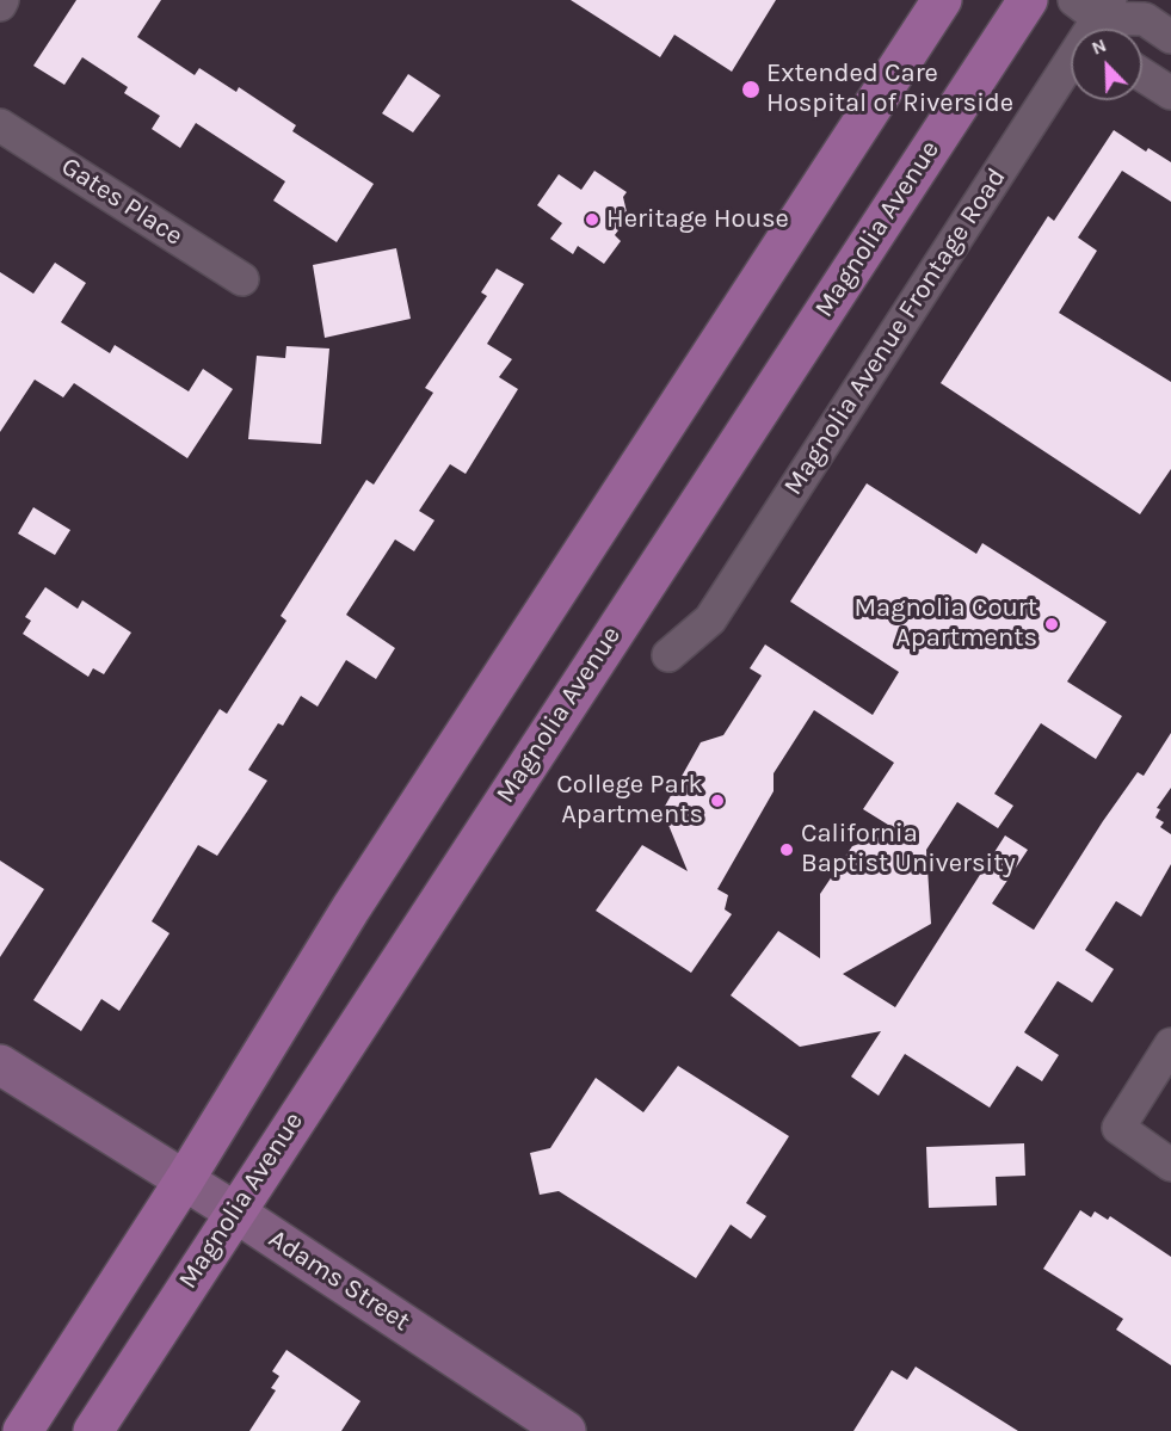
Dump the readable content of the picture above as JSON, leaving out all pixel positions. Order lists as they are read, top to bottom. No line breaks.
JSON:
{"streets":{"main road":["Magnolia Avenue","Adams Street"],"street":["Gates Place","Magnolia Avenue Frontage Road"]},"crossings":[["Magnolia Avenue","Adams Street"]],"places":["Extended Care Hospital of Riverside","Heritage House","Magnolia Court Apartments","College Park Apartments","California Baptist University"],"north":"top left"}
